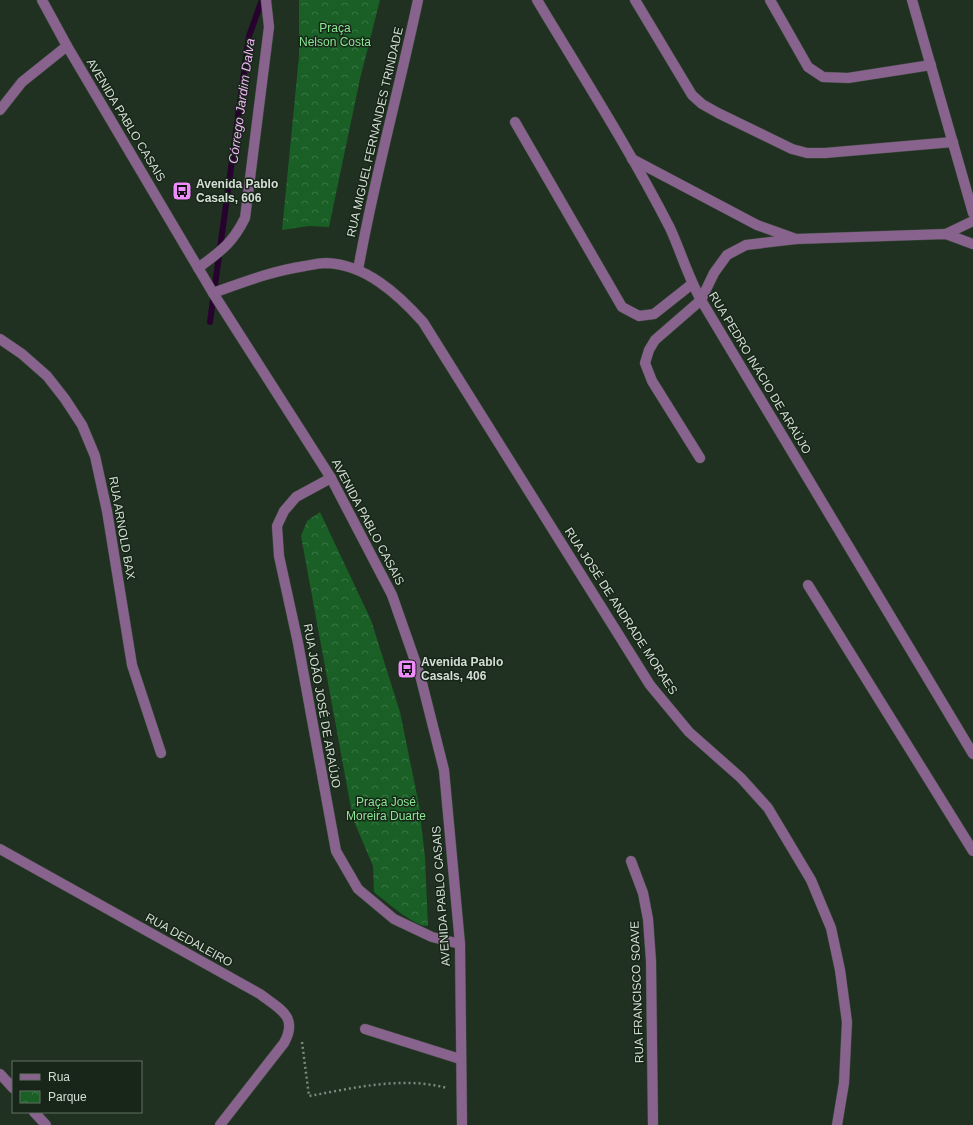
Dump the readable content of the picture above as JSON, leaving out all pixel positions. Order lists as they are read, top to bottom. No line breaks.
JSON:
{"streets":{"street":["AVENIDA PABLO CASAIS","RUA MIGUEL FERNANDES TRINDADE","RUA PEDRO INÁCIO DE ARAÚJO","RUA ARNOLD BAX","RUA JOSÉ DE ANDRADE MORAES","RUA JOÃO JOSÉ DE ARAÚJO","RUA DEDALEIRO","RUA FRANCISCO SOAVE"]},"crossings":[["AVENIDA PABLO CASAIS","RUA JOSÉ DE ANDRADE MORAES"],["AVENIDA PABLO CASAIS","RUA JOÃO JOSÉ DE ARAÚJO"],["RUA MIGUEL FERNANDES TRINDADE","RUA JOSÉ DE ANDRADE MORAES"]],"water":["Córrego Jardim Dalva"],"parks":["Praça Nelson Costa","Praça José Moreira Duarte"],"places":{"bus stop":["Avenida Pablo Casals, 606","Avenida Pablo Casals, 406"]},"legend":["Rua","Parque"]}
